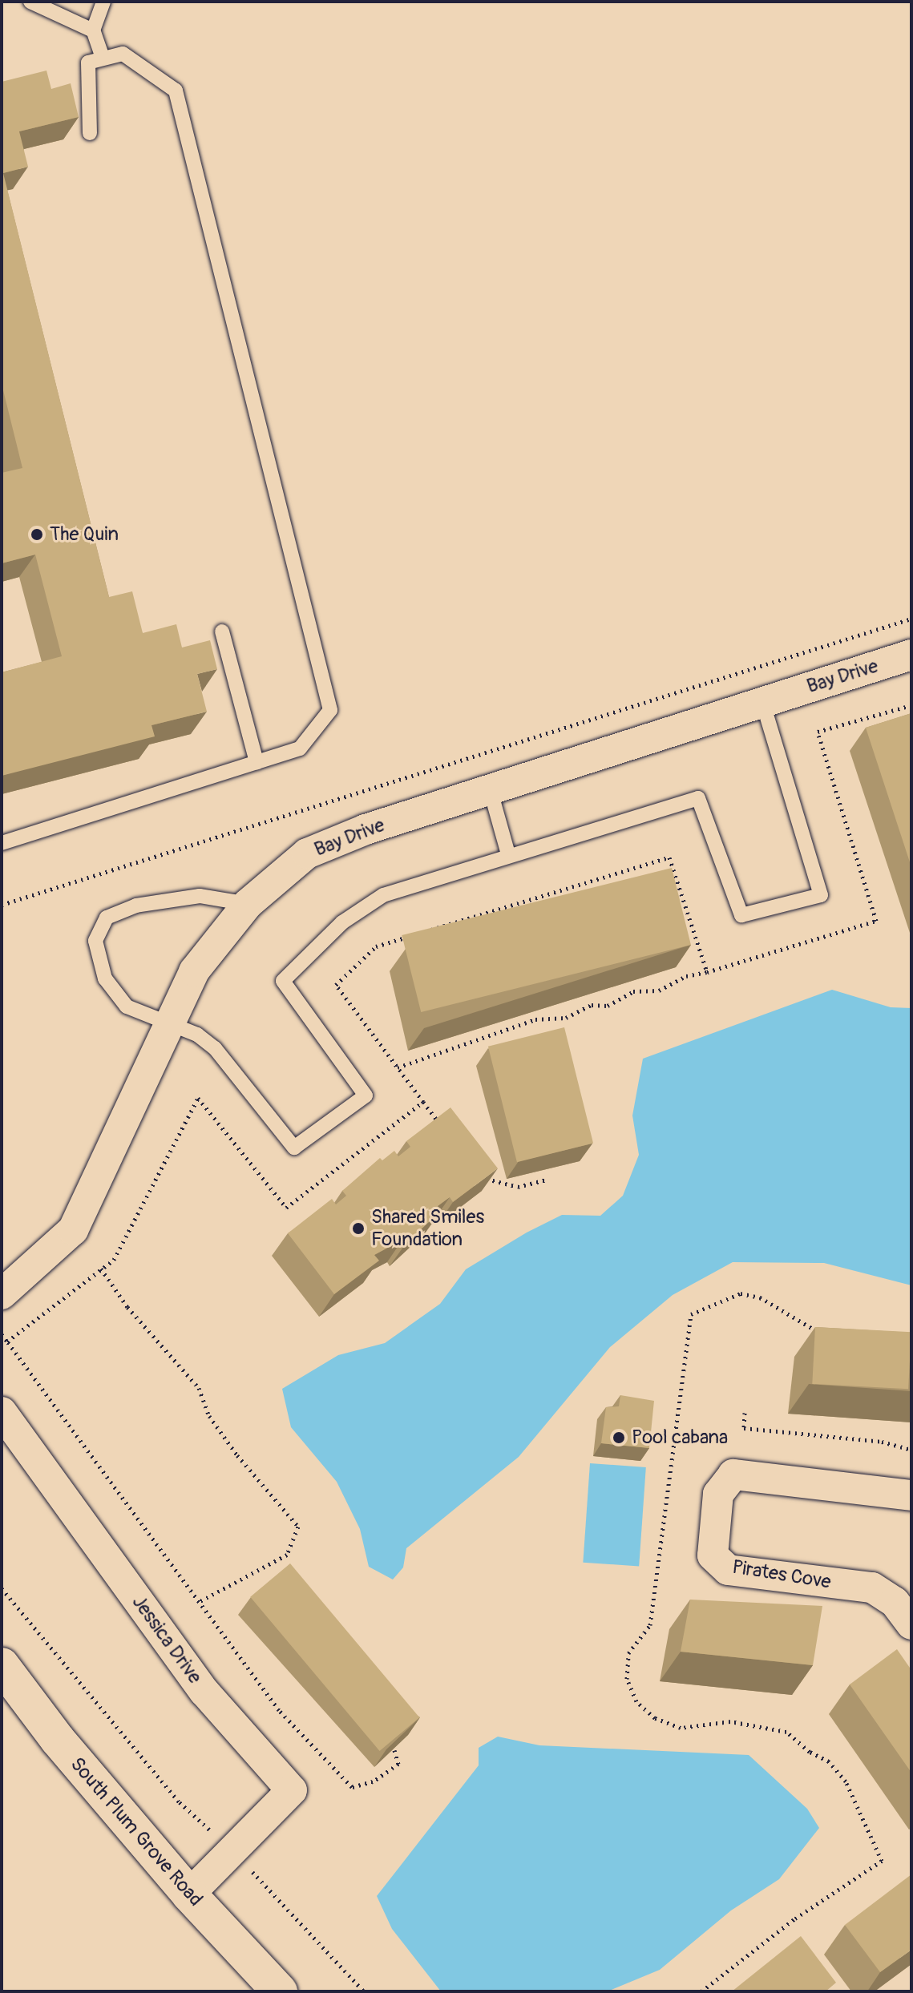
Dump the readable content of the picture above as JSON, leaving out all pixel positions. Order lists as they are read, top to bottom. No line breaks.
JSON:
{"streets":{"street":["Bay Drive","Pirates Cove","Jessica Drive","South Plum Grove Road"]},"places":["The Quin","Shared Smiles Foundation","Pool cabana"]}
